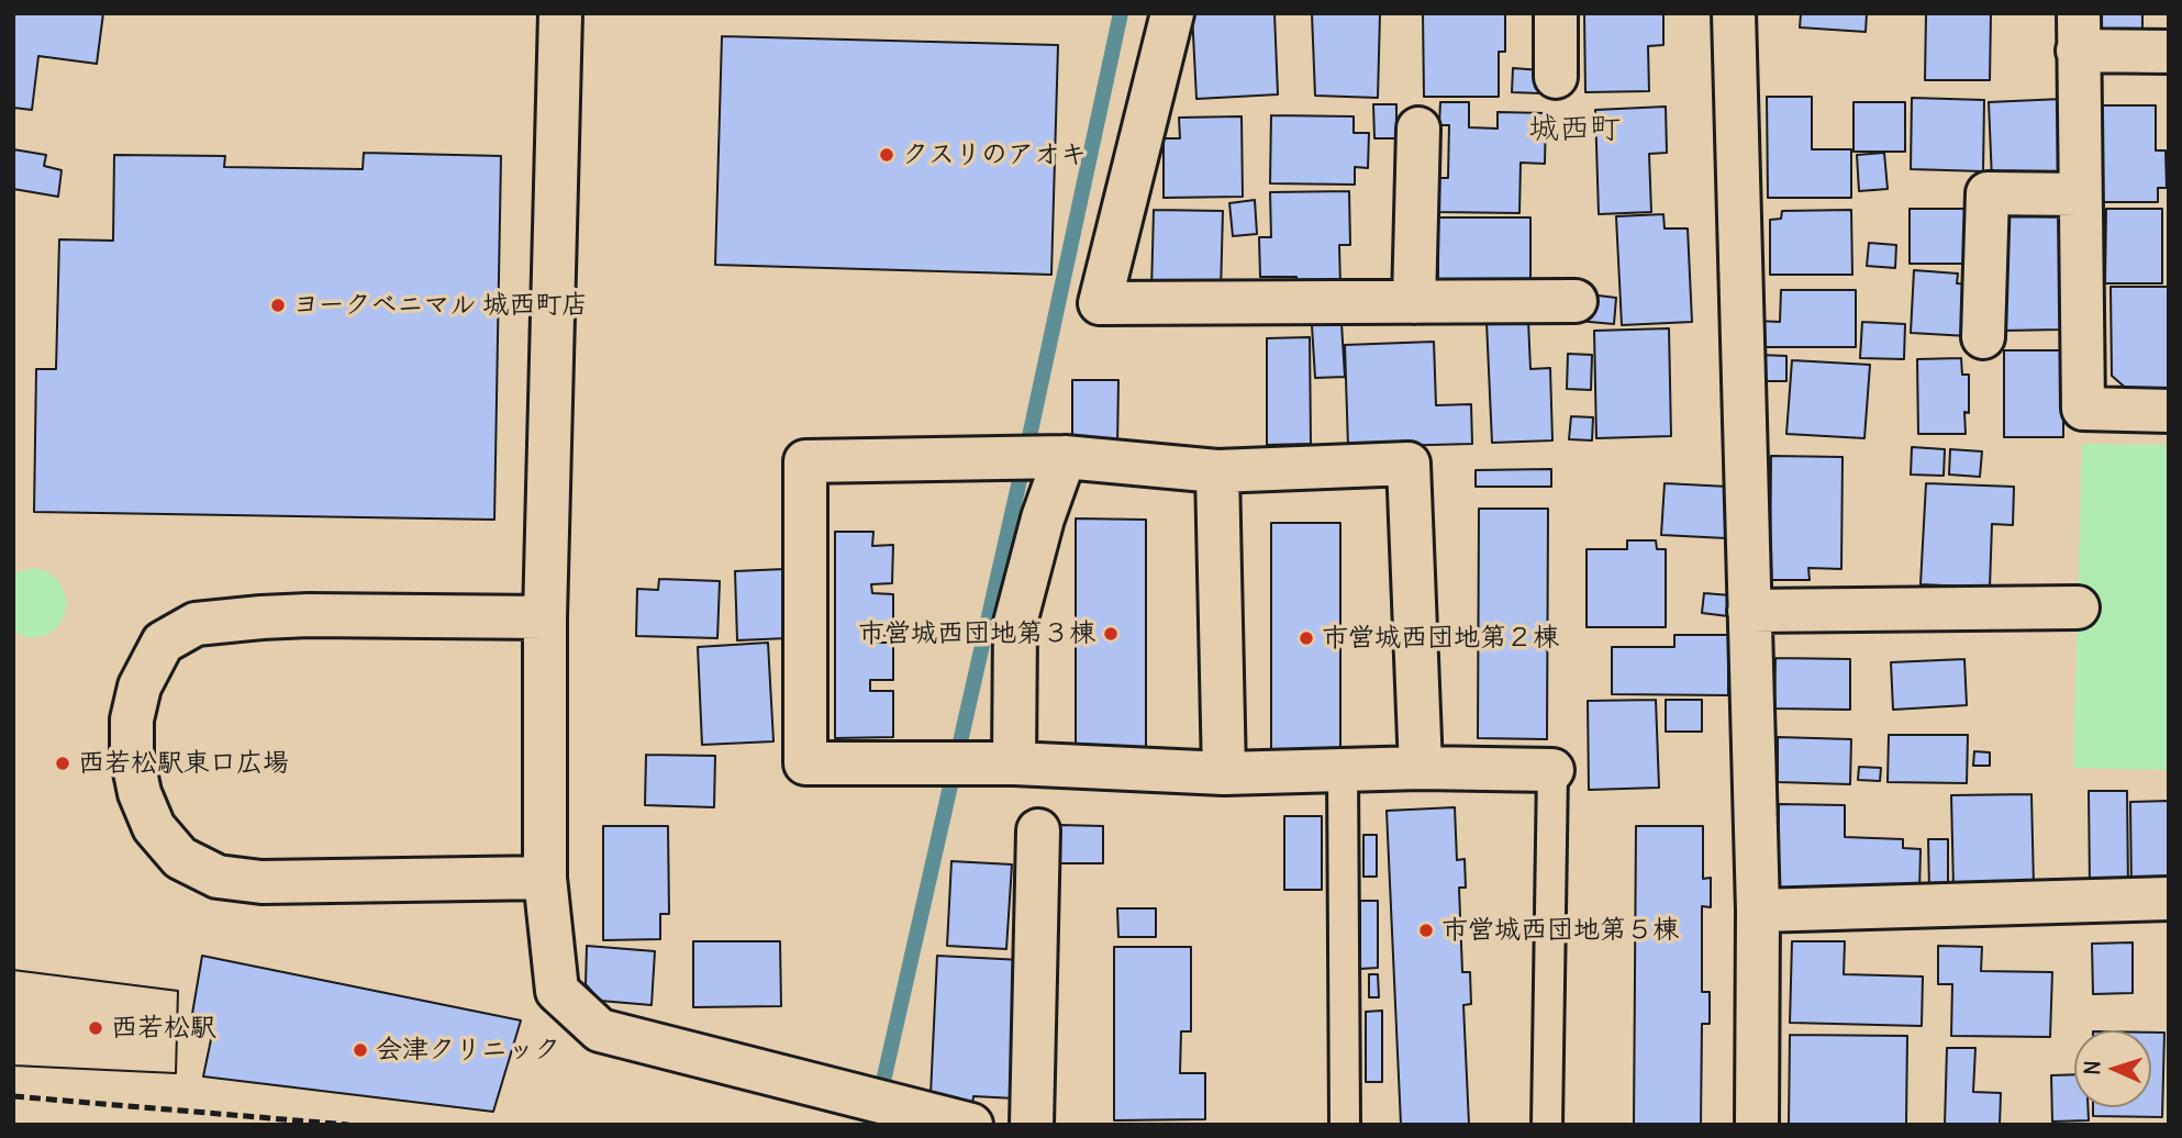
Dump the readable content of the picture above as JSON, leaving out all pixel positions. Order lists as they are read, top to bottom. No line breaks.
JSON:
{"districts":["城西町"],"places":["クスリのアオキ","ヨークベニマル 城西町店","市営城西団地第３棟","市営城西団地第２棟","西若松駅東口広場","市営城西団地第５棟","西若松駅","会津クリニック"],"north":"left"}
